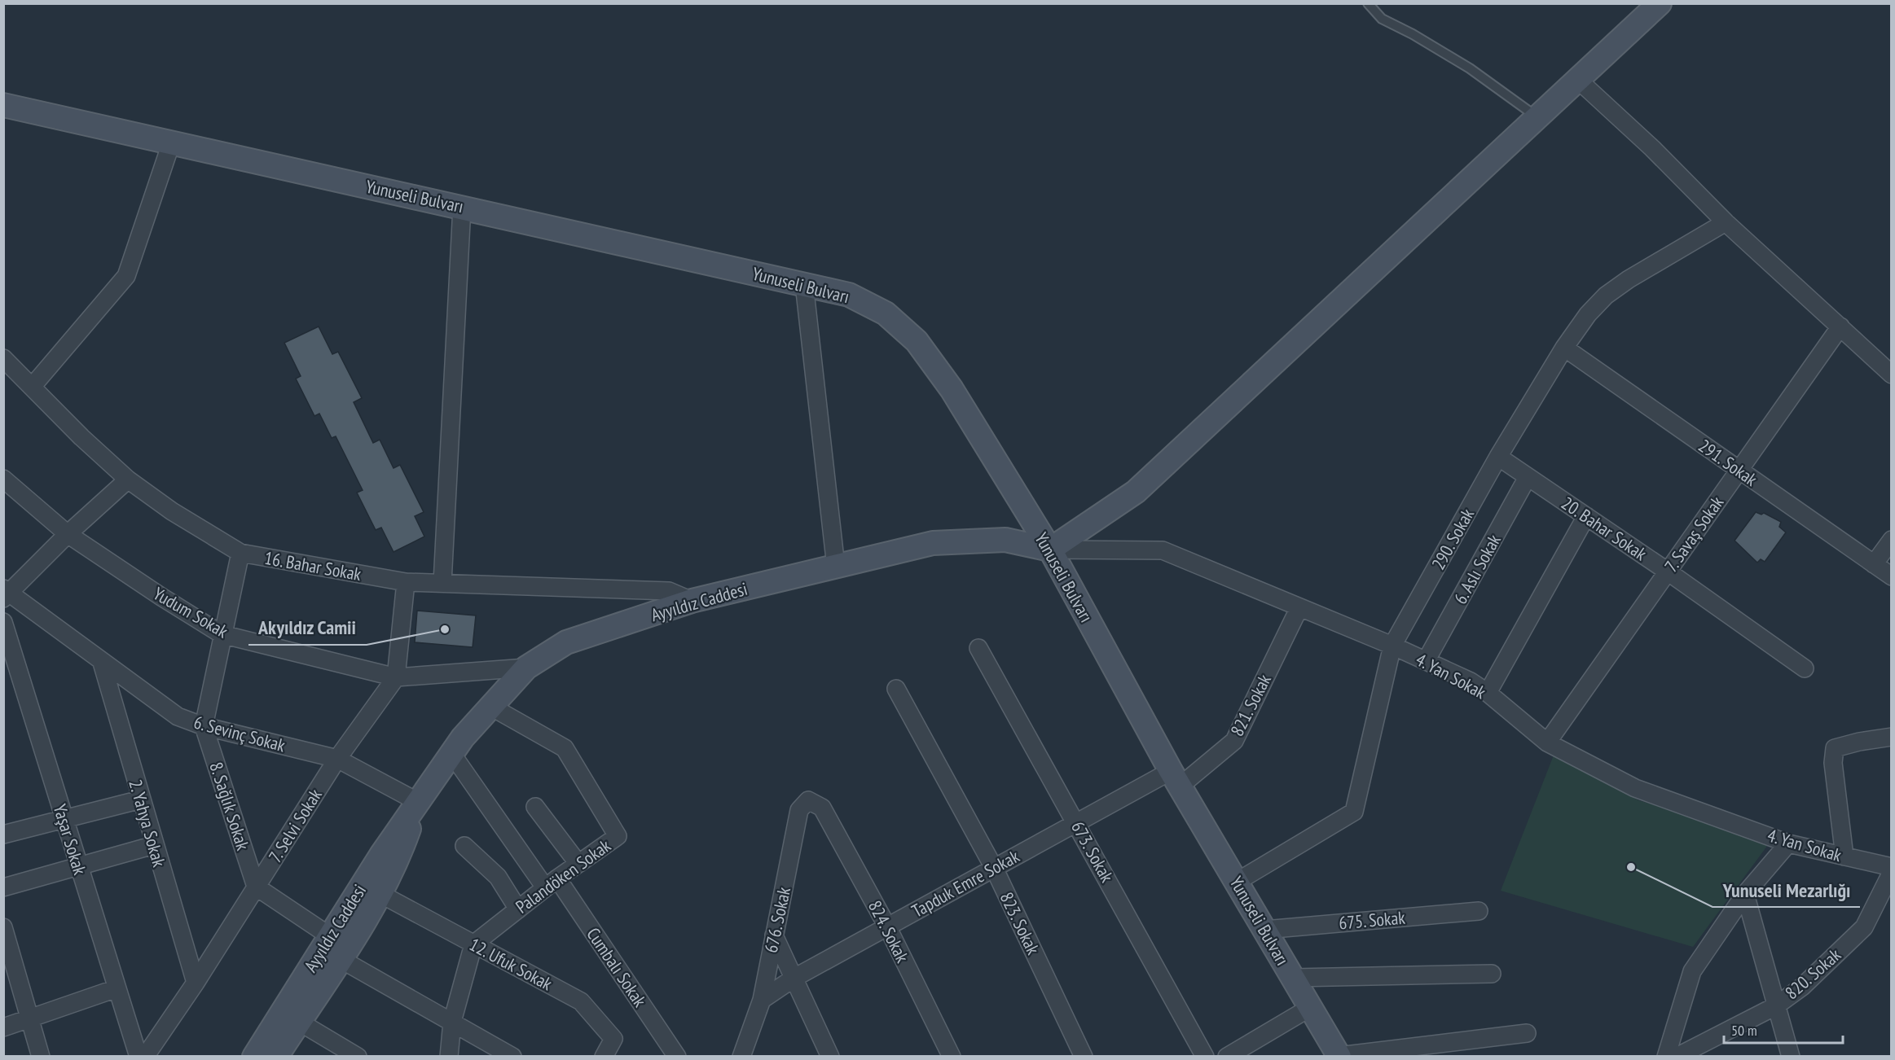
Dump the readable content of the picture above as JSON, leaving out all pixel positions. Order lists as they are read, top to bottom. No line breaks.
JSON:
{"streets":{"main road":["Yunuseli Bulvarı","Ayyıldız Caddesi"],"street":["291. Sokak","20. Bahar Sokak","7. Savaş Sokak","290. Sokak","16. Bahar Sokak","6. Aslı Sokak","Yudum Sokak","4. Yan Sokak","821. Sokak","6. Sevinç Sokak","8. Sağlık Sokak","2. Yahya Sokak","7. Selvi Sokak","Yaşar Sokak","673. Sokak","Palandöken Sokak","Tapduk Emre Sokak","676. Sokak","675. Sokak","823. Sokak","824. Sokak","12. Ufuk Sokak","Cumbalı Sokak","820. Sokak"]},"crossings":[["Yunuseli Bulvarı","290. Sokak"],["Yunuseli Bulvarı","Ayyıldız Caddesi"],["Yunuseli Bulvarı","4. Yan Sokak"],["Yunuseli Bulvarı","821. Sokak"],["Yunuseli Bulvarı","Tapduk Emre Sokak"],["Yunuseli Bulvarı","675. Sokak"],["291. Sokak","7. Savaş Sokak"],["291. Sokak","290. Sokak"],["20. Bahar Sokak","7. Savaş Sokak"],["20. Bahar Sokak","290. Sokak"],["20. Bahar Sokak","6. Aslı Sokak"],["7. Savaş Sokak","4. Yan Sokak"],["290. Sokak","4. Yan Sokak"],["16. Bahar Sokak","Ayyıldız Caddesi"],["16. Bahar Sokak","8. Sağlık Sokak"],["16. Bahar Sokak","7. Selvi Sokak"],["6. Aslı Sokak","4. Yan Sokak"],["Ayyıldız Caddesi","Yudum Sokak"],["Ayyıldız Caddesi","4. Yan Sokak"],["Ayyıldız Caddesi","6. Sevinç Sokak"],["Ayyıldız Caddesi","Palandöken Sokak"],["Ayyıldız Caddesi","12. Ufuk Sokak"],["Ayyıldız Caddesi","Cumbalı Sokak"],["Yudum Sokak","8. Sağlık Sokak"],["Yudum Sokak","7. Selvi Sokak"],["4. Yan Sokak","821. Sokak"],["821. Sokak","Tapduk Emre Sokak"],["6. Sevinç Sokak","8. Sağlık Sokak"],["6. Sevinç Sokak","2. Yahya Sokak"],["6. Sevinç Sokak","7. Selvi Sokak"],["8. Sağlık Sokak","7. Selvi Sokak"],["2. Yahya Sokak","7. Selvi Sokak"],["673. Sokak","Tapduk Emre Sokak"],["Palandöken Sokak","12. Ufuk Sokak"],["Palandöken Sokak","Cumbalı Sokak"],["Tapduk Emre Sokak","676. Sokak"],["Tapduk Emre Sokak","823. Sokak"],["Tapduk Emre Sokak","824. Sokak"],["676. Sokak","824. Sokak"]],"places":["Akyıldız Camii","Yunuseli Mezarlığı"],"scale_bar":"50 m"}
